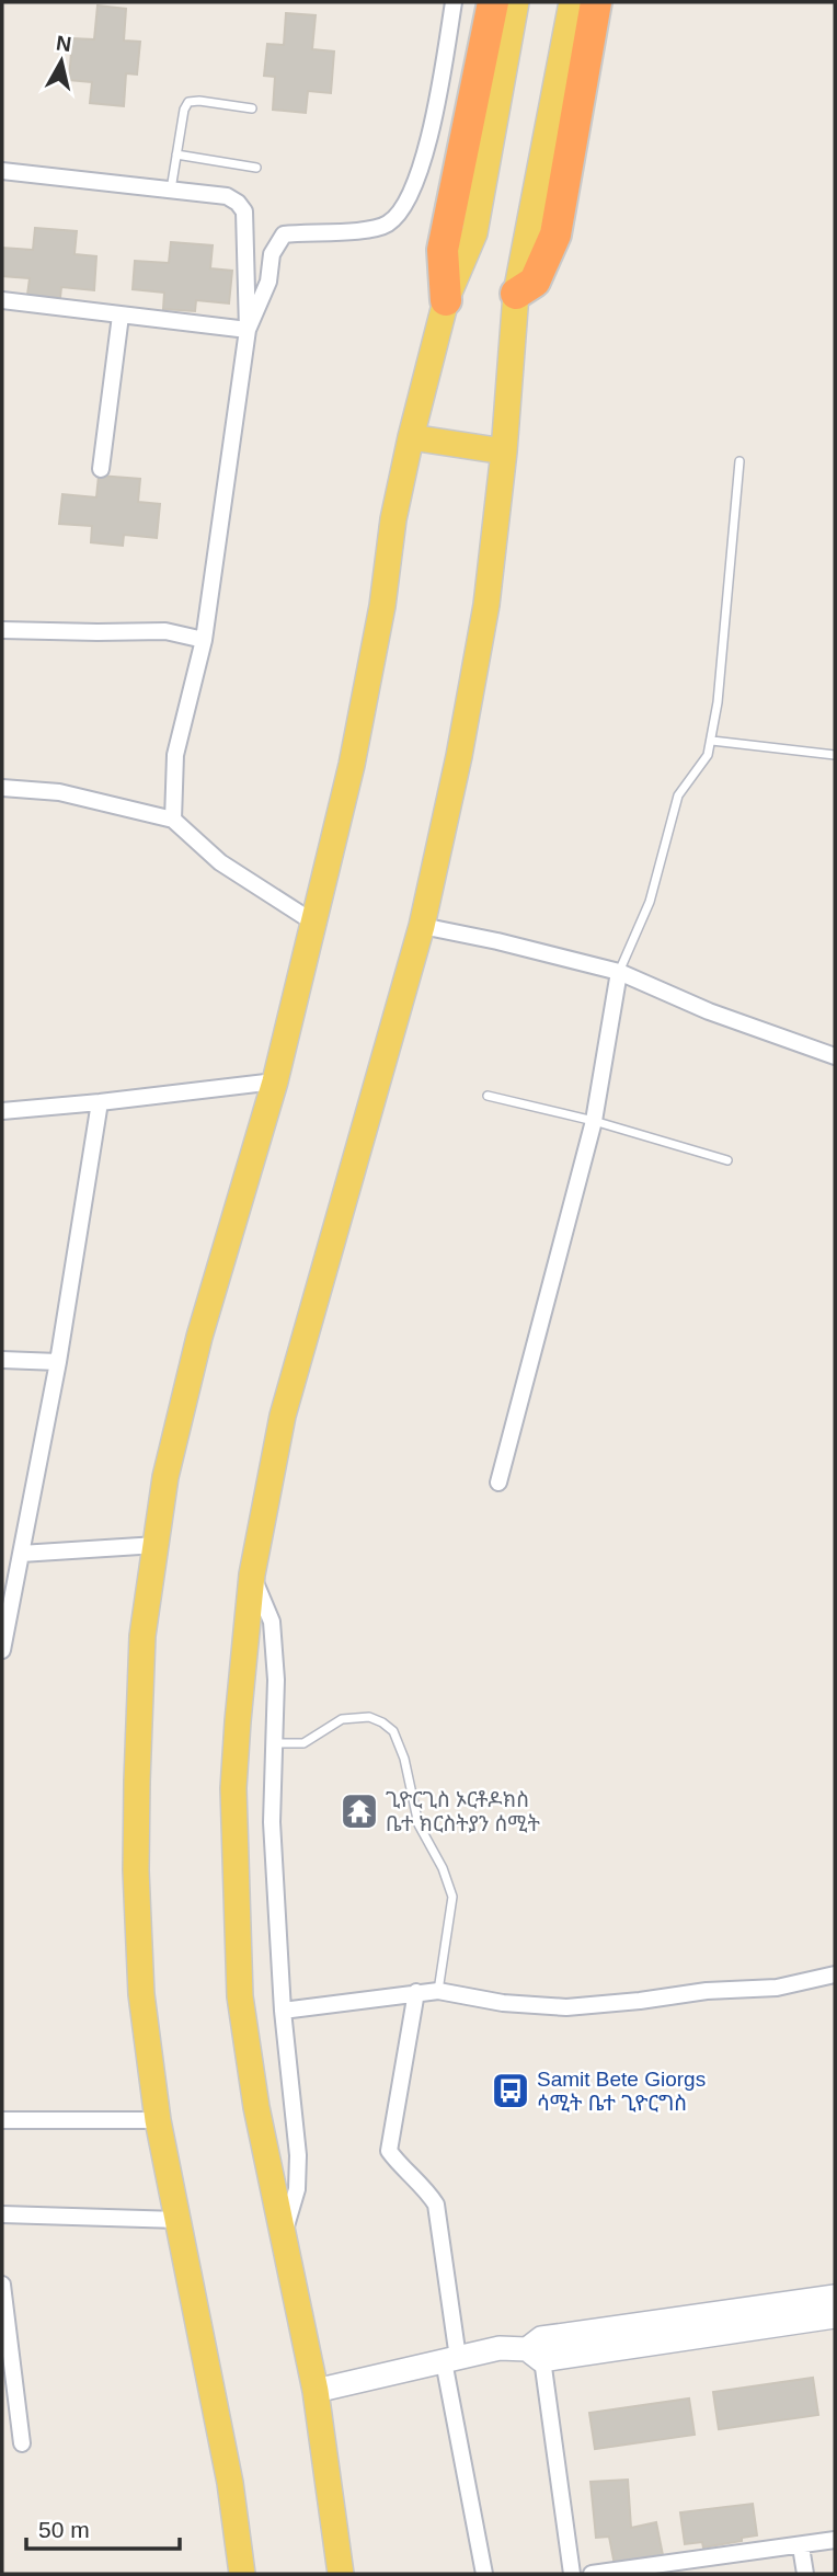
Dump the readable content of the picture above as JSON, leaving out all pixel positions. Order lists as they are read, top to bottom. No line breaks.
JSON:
{"places":{"temple":["ጊዮርጊስ ኦርቶዶክስ ቤተ ክርስትያን ሰሚት"],"bus stop":["Samit Bete Giorgs ሳሚት ቤተ ጊዮርግስ"]},"scale_bar":"50 m","north":"top"}
